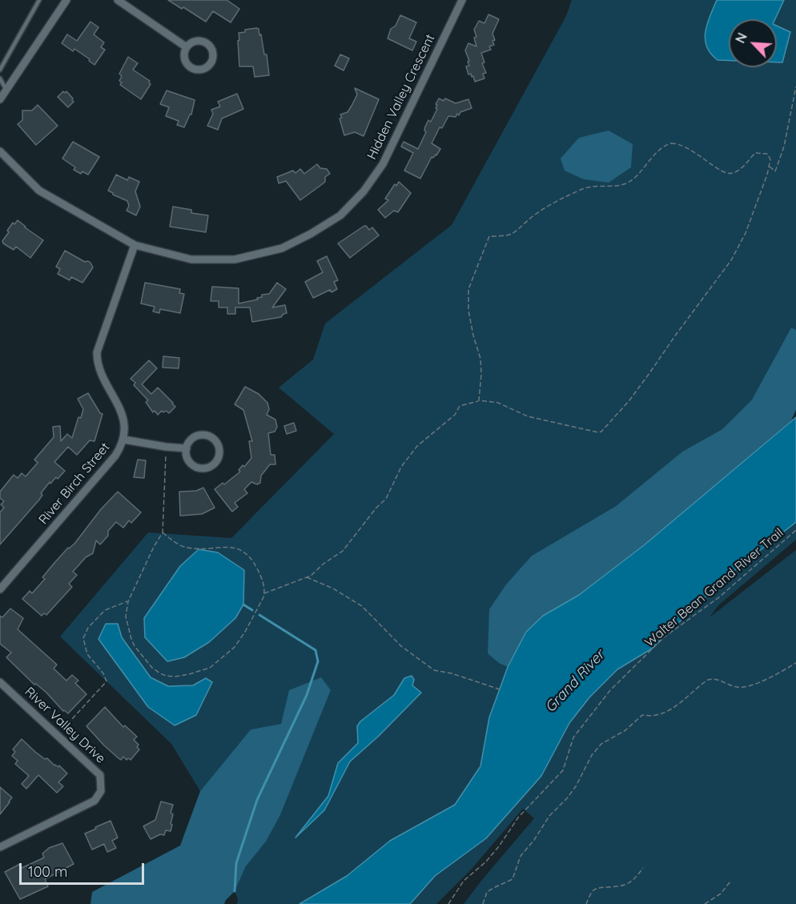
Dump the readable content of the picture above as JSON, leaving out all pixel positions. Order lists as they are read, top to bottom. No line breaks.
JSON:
{"streets":{"street":["Hidden Valley Crescent","River Birch Street","River Valley Drive"],"path":["Walter Bean Grand River Trail"]},"crossings":[["Hidden Valley Crescent","River Birch Street"]],"water":["Grand River"],"scale_bar":"100 m","north":"top left"}
